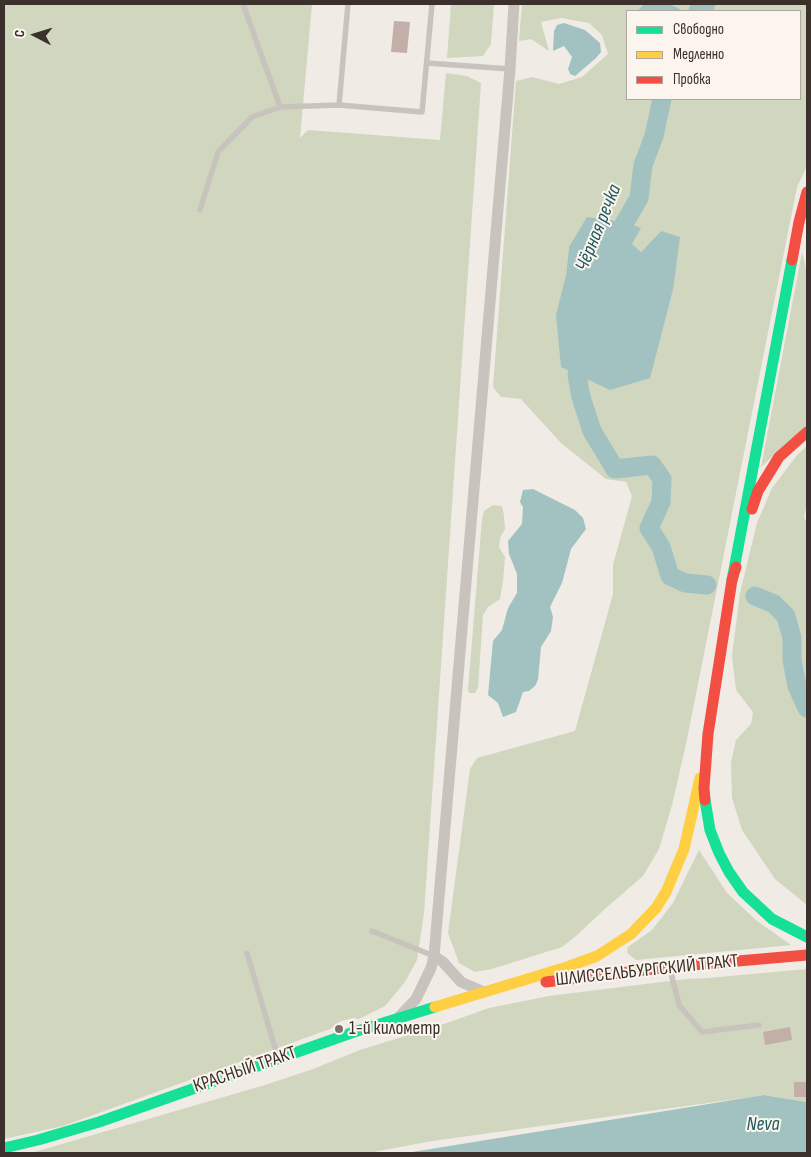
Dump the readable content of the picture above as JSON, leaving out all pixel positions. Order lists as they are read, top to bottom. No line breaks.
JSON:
{"streets":{"main road":["ШЛИССЕЛЬБУРГСКИЙ ТРАКТ","КРАСНЫЙ ТРАКТ"]},"crossings":[["ШЛИССЕЛЬБУРГСКИЙ ТРАКТ","КРАСНЫЙ ТРАКТ"]],"water":["Чёрная речка","Neva"],"places":["1-й километр"],"legend":["Свободно","Медленно","Пробка"],"north":"left"}
